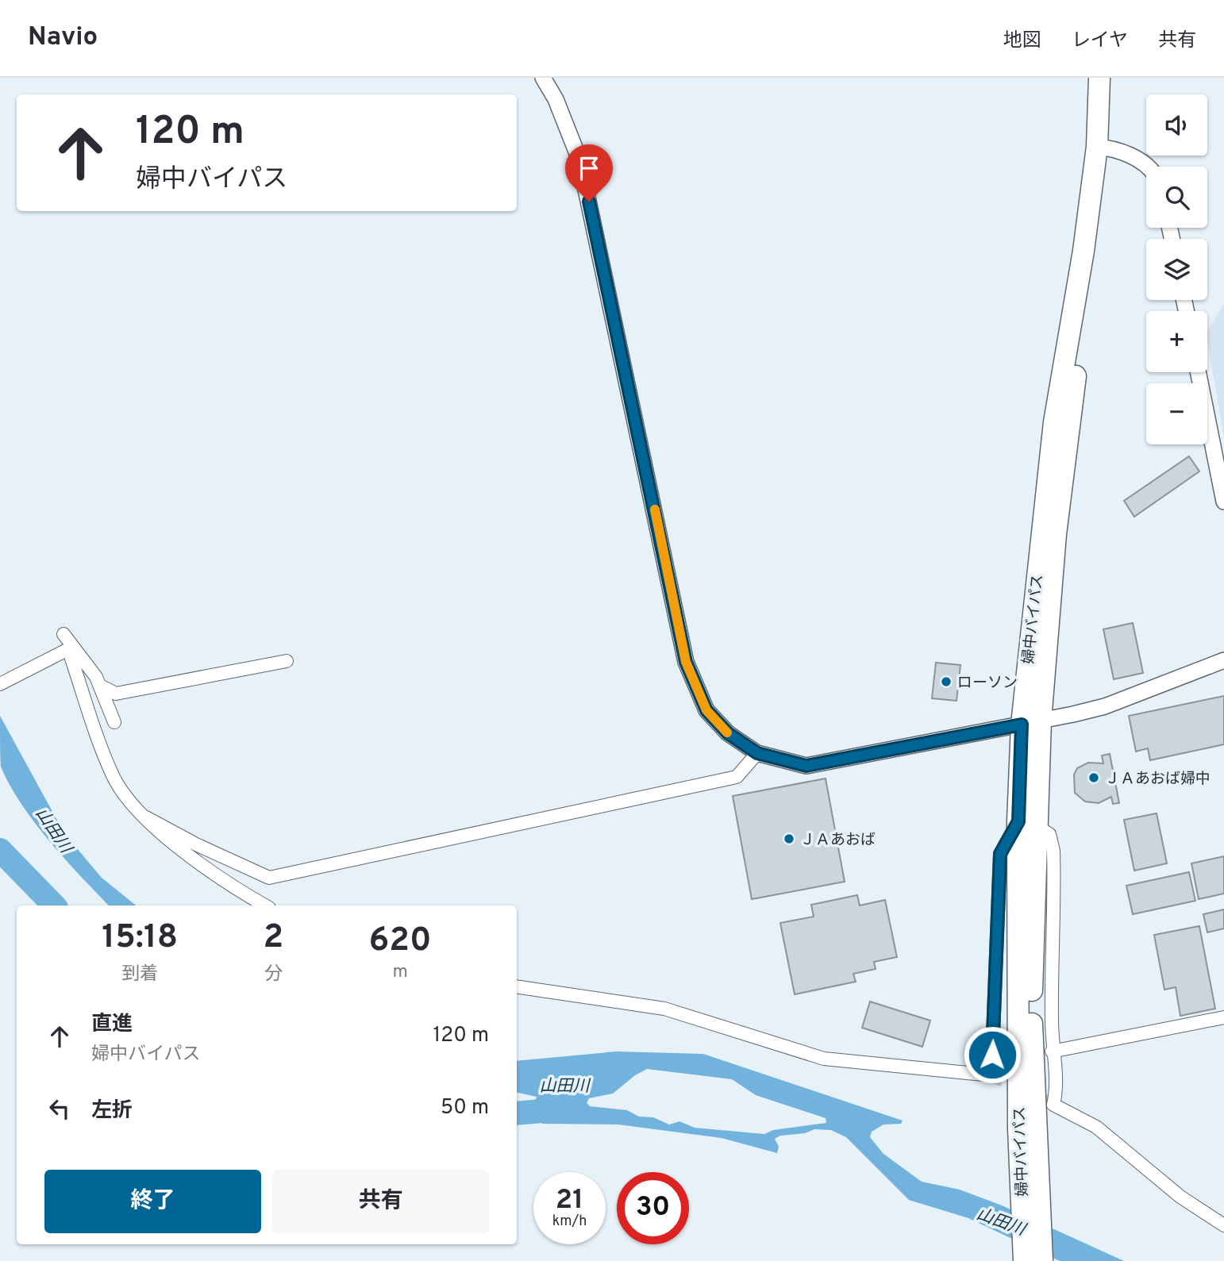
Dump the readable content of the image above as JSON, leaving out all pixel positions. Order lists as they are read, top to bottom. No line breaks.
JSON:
{"streets":{"highway":["婦中バイパス"]},"water":["山田川"],"places":["ローソン","ＪＡあおば婦中","ＪＡあおば"],"page":{"header":"Navio","nav":["地図","レイヤ","共有"],"map_buttons":["+","−"],"turn":["120 m","婦中バイパス"],"eta":["15:18","到着","2","分","620","m"],"list":[{"name":"直進","note":"婦中バイパス","value":"120 m"},{"name":"左折","value":"50 m"}],"buttons":["終了","共有"],"speed":"21 km/h","limit":"30"}}
